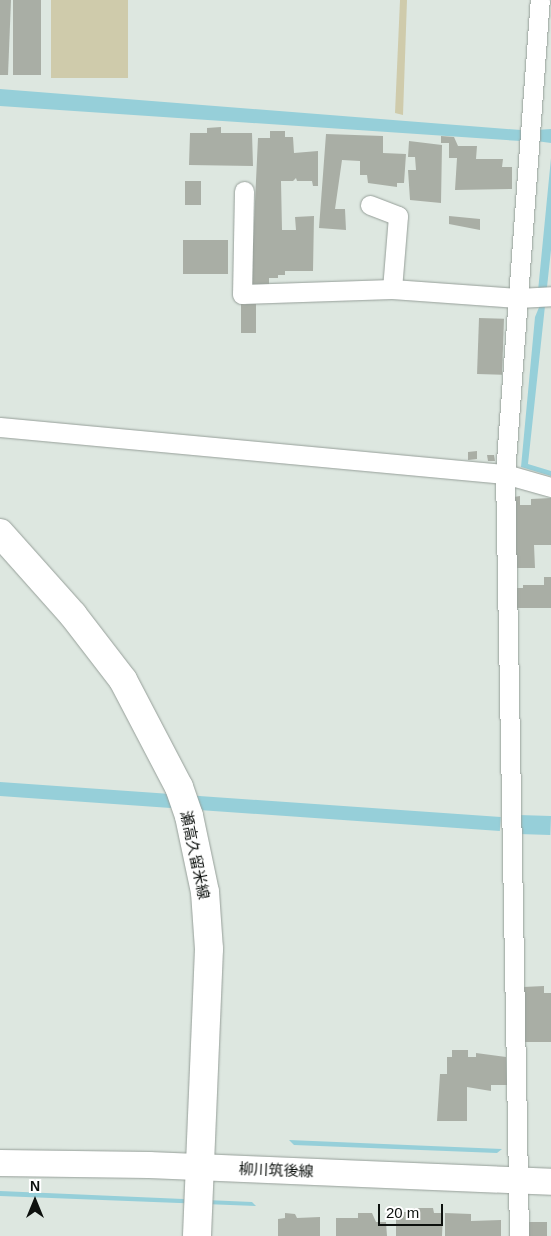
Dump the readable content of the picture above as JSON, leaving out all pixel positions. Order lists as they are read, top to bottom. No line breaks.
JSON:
{"streets":{"main road":["瀬高久留米線","柳川筑後線"]},"crossings":[["瀬高久留米線","柳川筑後線"]],"scale_bar":"20 m","north":"top"}
